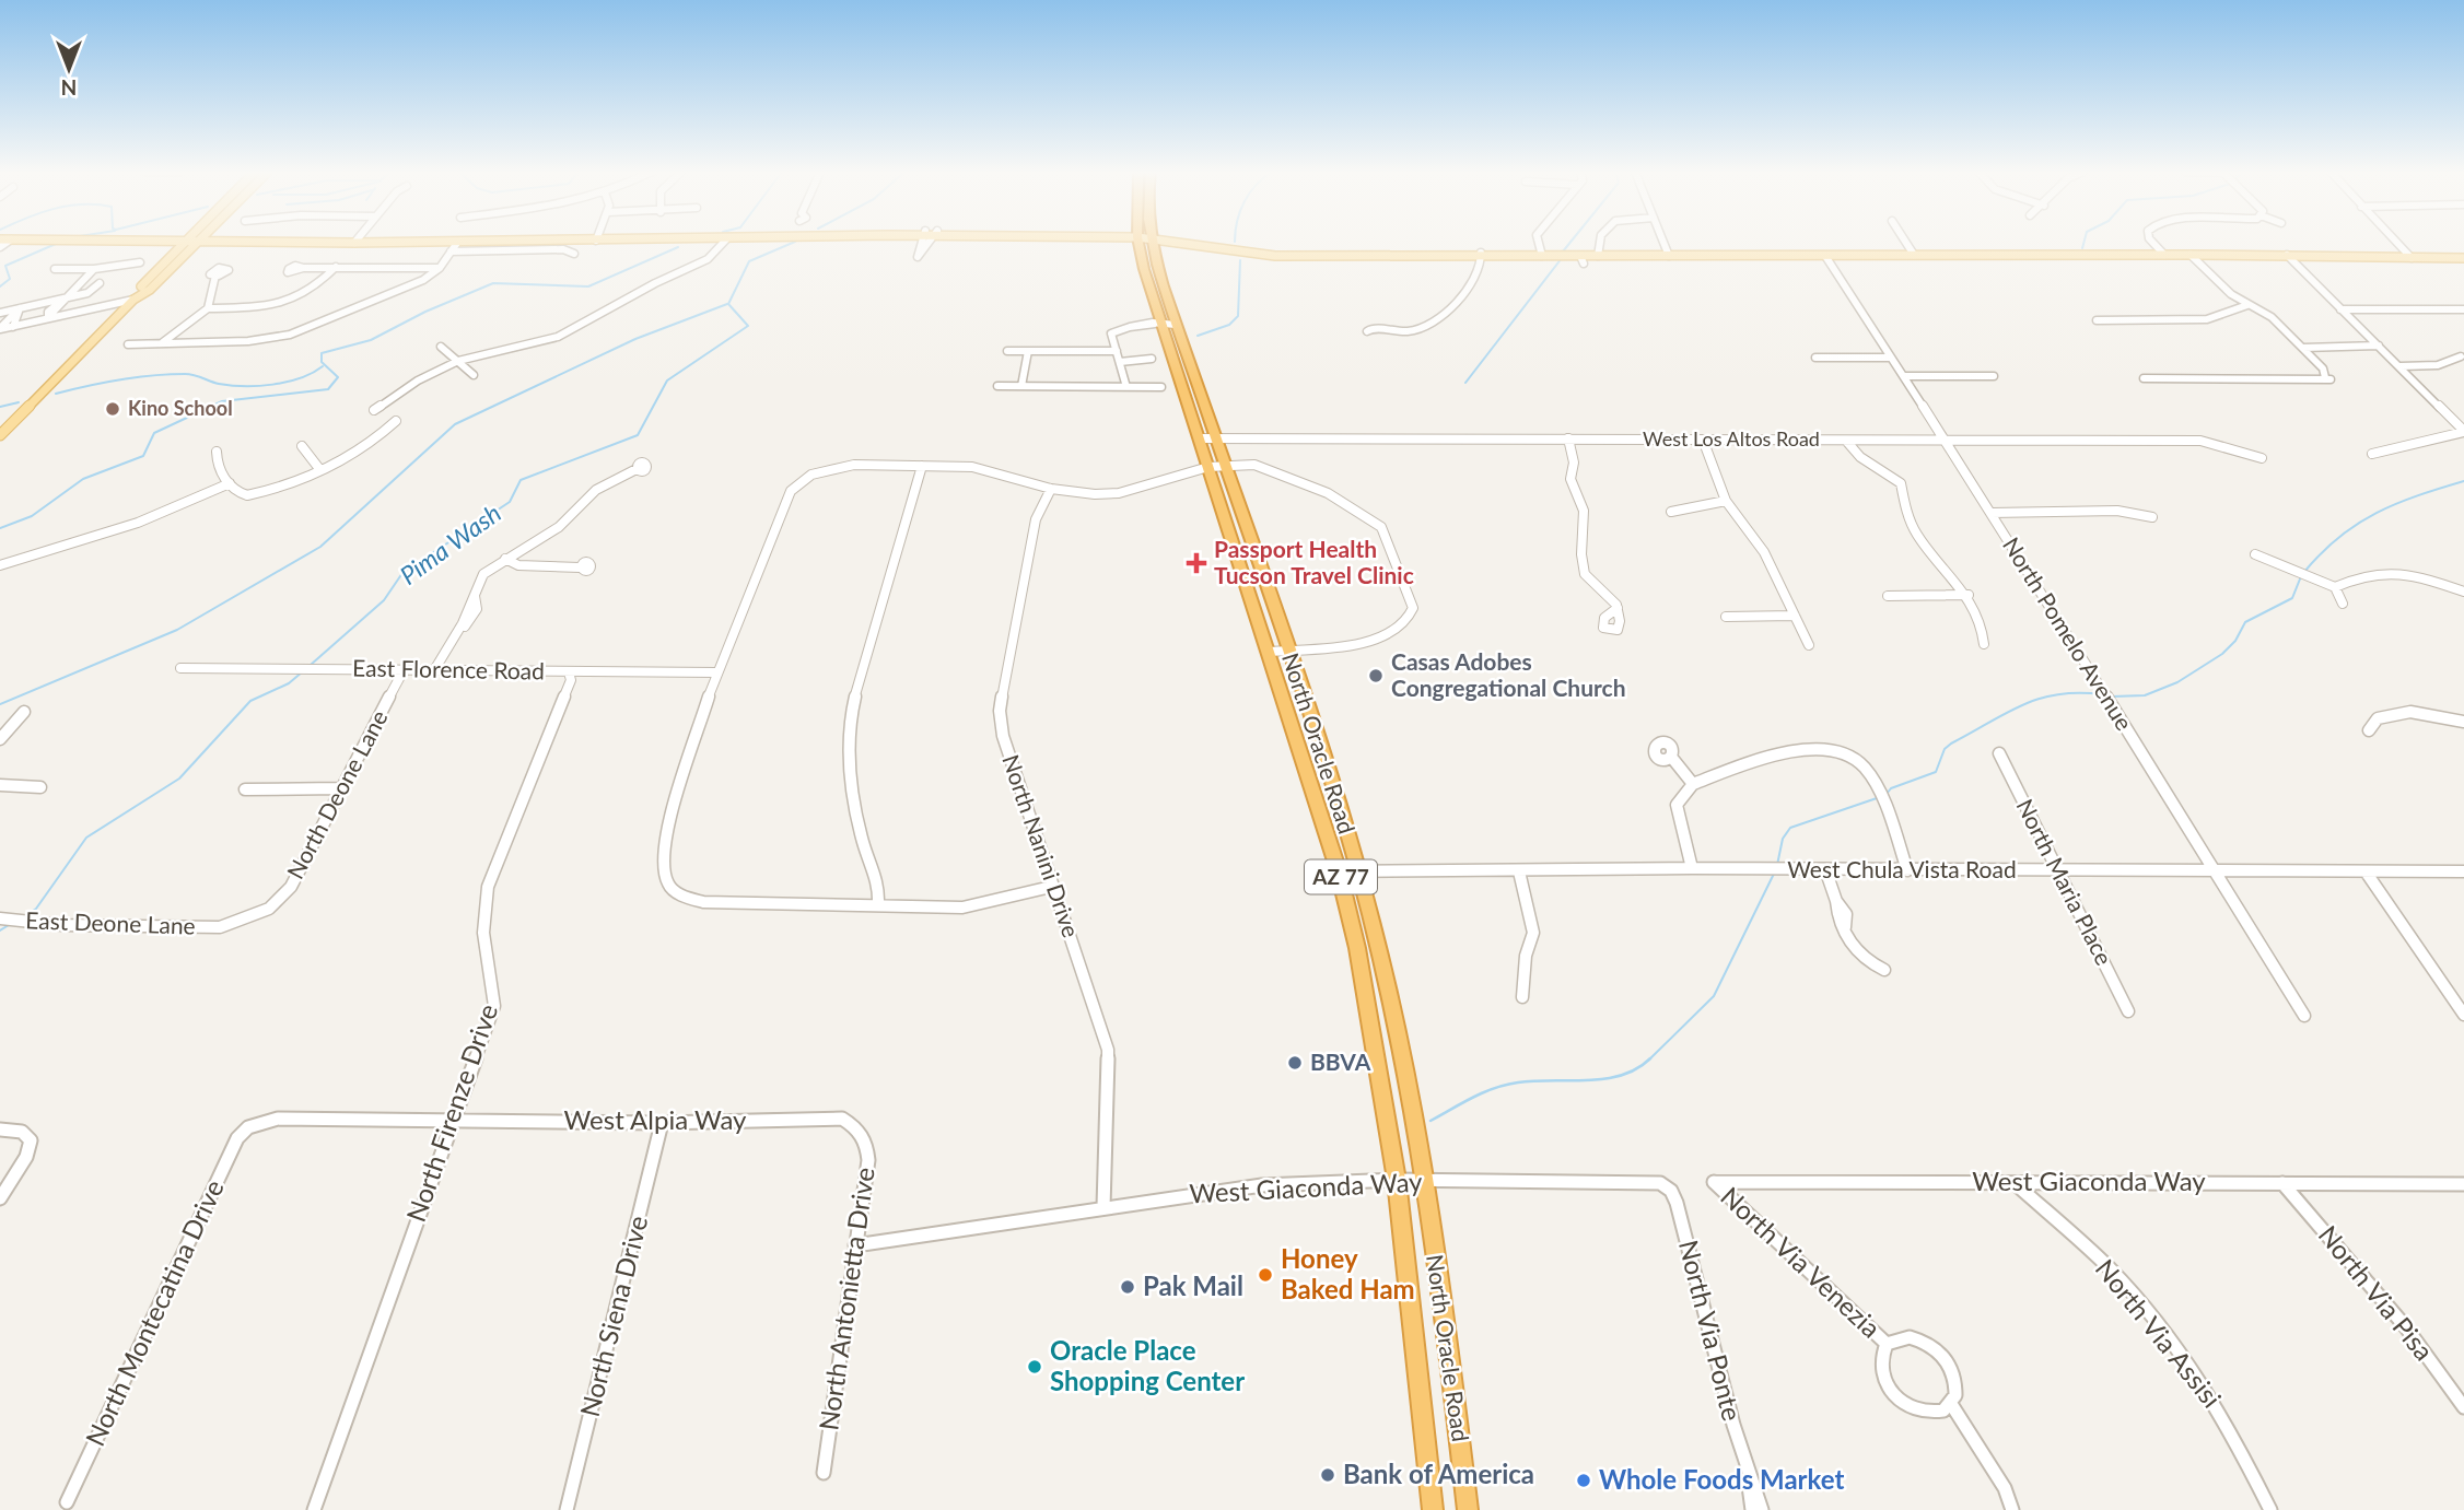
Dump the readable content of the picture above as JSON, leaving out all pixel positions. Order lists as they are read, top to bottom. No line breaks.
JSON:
{"streets":{"highway":["North Oracle Road","AZ 77"],"street":["West Los Altos Road","North Pomelo Avenue","East Florence Road","North Deone Lane","North Nanini Drive","West Chula Vista Road","North Maria Place","East Deone Lane","North Firenze Drive","West Alpia Way","West Giaconda Way","North Via Venezia","North Via Pisa","North Antonietta Drive","North Montecatina Drive","North Siena Drive","North Via Ponte","North Via Assisi"]},"crossings":[["West Los Altos Road","North Pomelo Avenue"],["West Los Altos Road","North Oracle Road"],["North Pomelo Avenue","West Chula Vista Road"],["East Florence Road","North Deone Lane"],["East Florence Road","North Firenze Drive"],["North Oracle Road","West Chula Vista Road"],["North Oracle Road","West Giaconda Way"],["North Deone Lane","East Deone Lane"],["North Nanini Drive","West Giaconda Way"],["West Chula Vista Road","North Maria Place"],["North Firenze Drive","West Alpia Way"],["West Alpia Way","North Antonietta Drive"],["West Alpia Way","North Montecatina Drive"],["West Alpia Way","North Siena Drive"],["West Giaconda Way","North Via Venezia"],["West Giaconda Way","North Via Pisa"],["West Giaconda Way","North Antonietta Drive"],["West Giaconda Way","North Via Ponte"],["West Giaconda Way","North Via Assisi"]],"water":["Pima Wash"],"places":{"other":["Kino School","Casas Adobes Congregational Church","BBVA","Honey Baked Ham","Pak Mail","Oracle Place Shopping Center","Bank of America","Whole Foods Market"],"health":["Passport Health Tucson Travel Clinic"]},"north":"bottom"}
